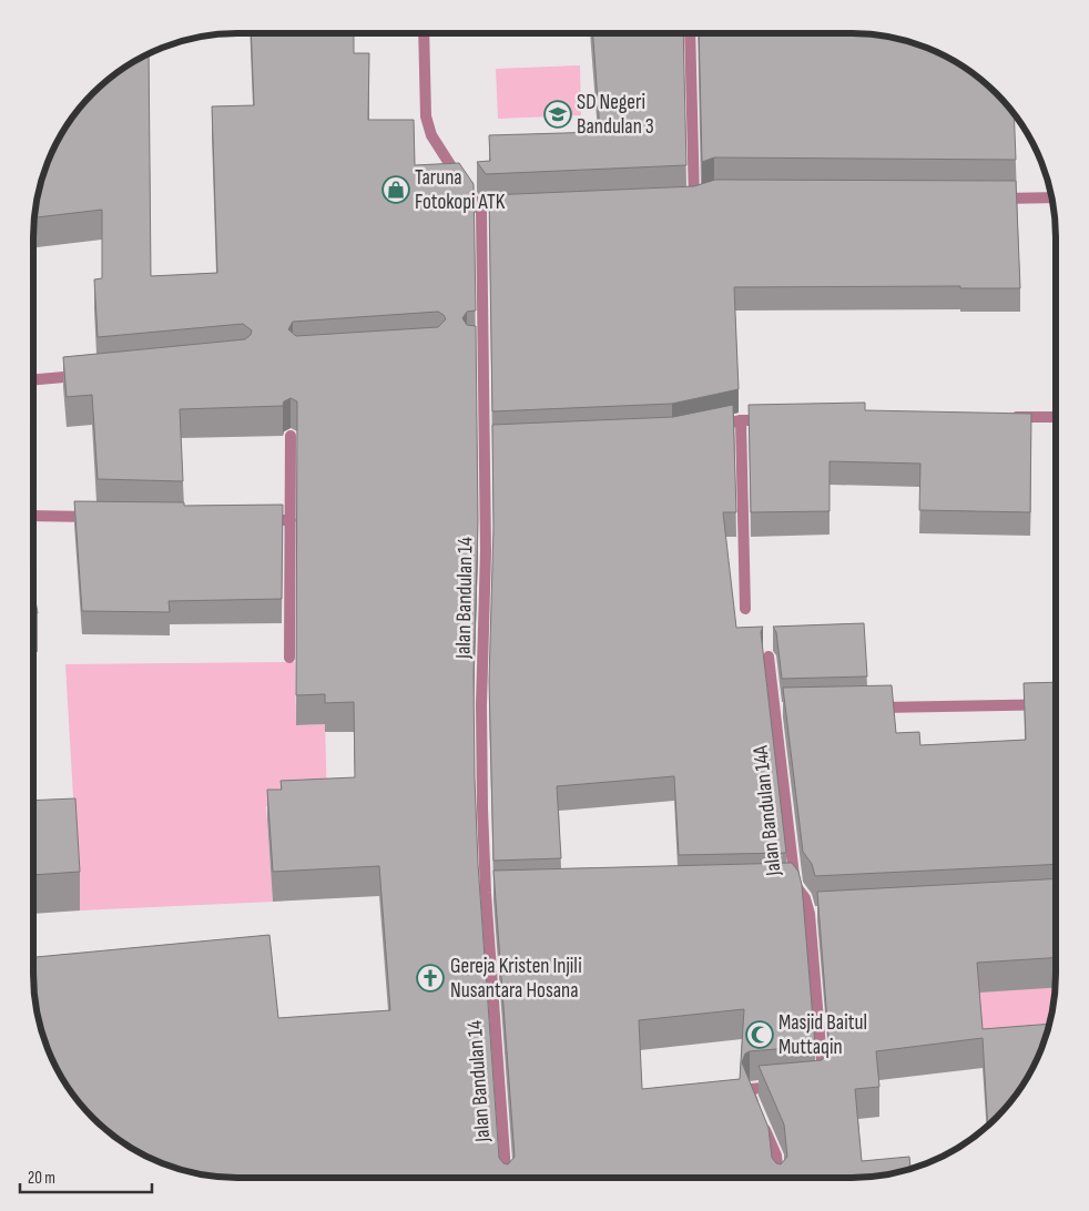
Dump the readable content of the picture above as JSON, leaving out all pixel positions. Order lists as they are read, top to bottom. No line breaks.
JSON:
{"streets":{"street":["Jalan Bandulan 14","Jalan Bandulan 14A"]},"places":{"school or university":["SD Negeri Bandulan 3"],"shop":["Taruna Fotokopi ATK"],"church":["Gereja Kristen Injili Nusantara Hosana"],"mosque":["Masjid Baitul Muttaqin"]},"scale_bar":"20 m"}
